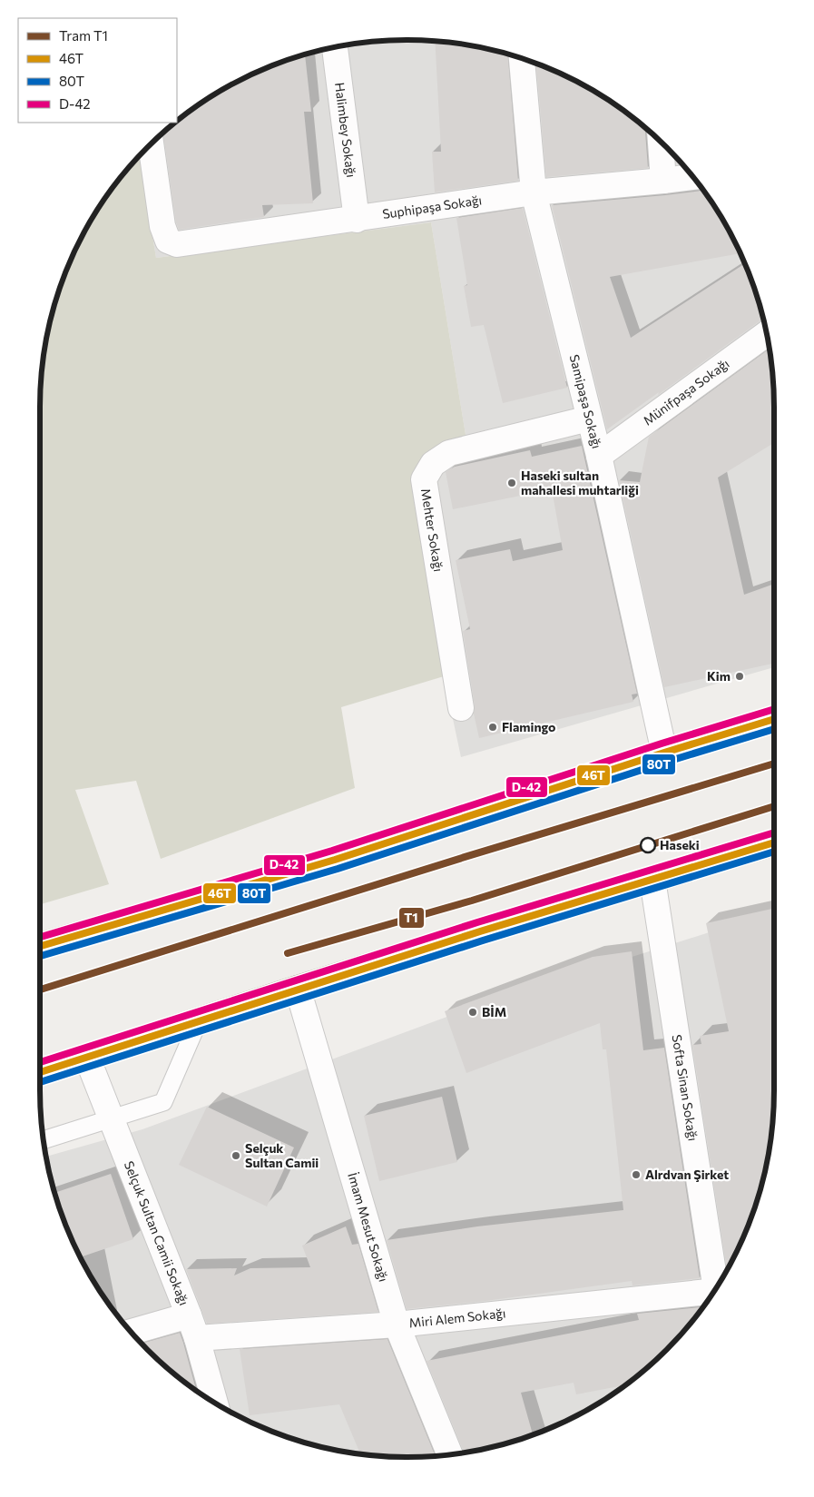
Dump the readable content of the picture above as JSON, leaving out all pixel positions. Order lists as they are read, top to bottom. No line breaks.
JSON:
{"streets":{"street":["Halimbey Sokağı","Suphipaşa Sokağı","Münifpaşa Sokağı","Samipaşa Sokağı","Mehter Sokağı","Softa Sinan Sokağı","İmam Mesut Sokağı","Selçuk Sultan Camii Sokağı","Miri Alem Sokağı"]},"crossings":[["Halimbey Sokağı","Suphipaşa Sokağı"],["Suphipaşa Sokağı","Samipaşa Sokağı"],["Münifpaşa Sokağı","Samipaşa Sokağı"],["Samipaşa Sokağı","Mehter Sokağı"],["İmam Mesut Sokağı","Miri Alem Sokağı"],["Selçuk Sultan Camii Sokağı","Miri Alem Sokağı"]],"places":["Haseki sultan mahallesi muhtarliği","Kim","Flamingo","Haseki","BİM","Selçuk Sultan Camii","Alrdvan Şirket"],"lines":["transit line D-42","transit line 46T","transit line 80T","tram line T1"],"legend":["Tram T1","46T","80T","D-42"]}
